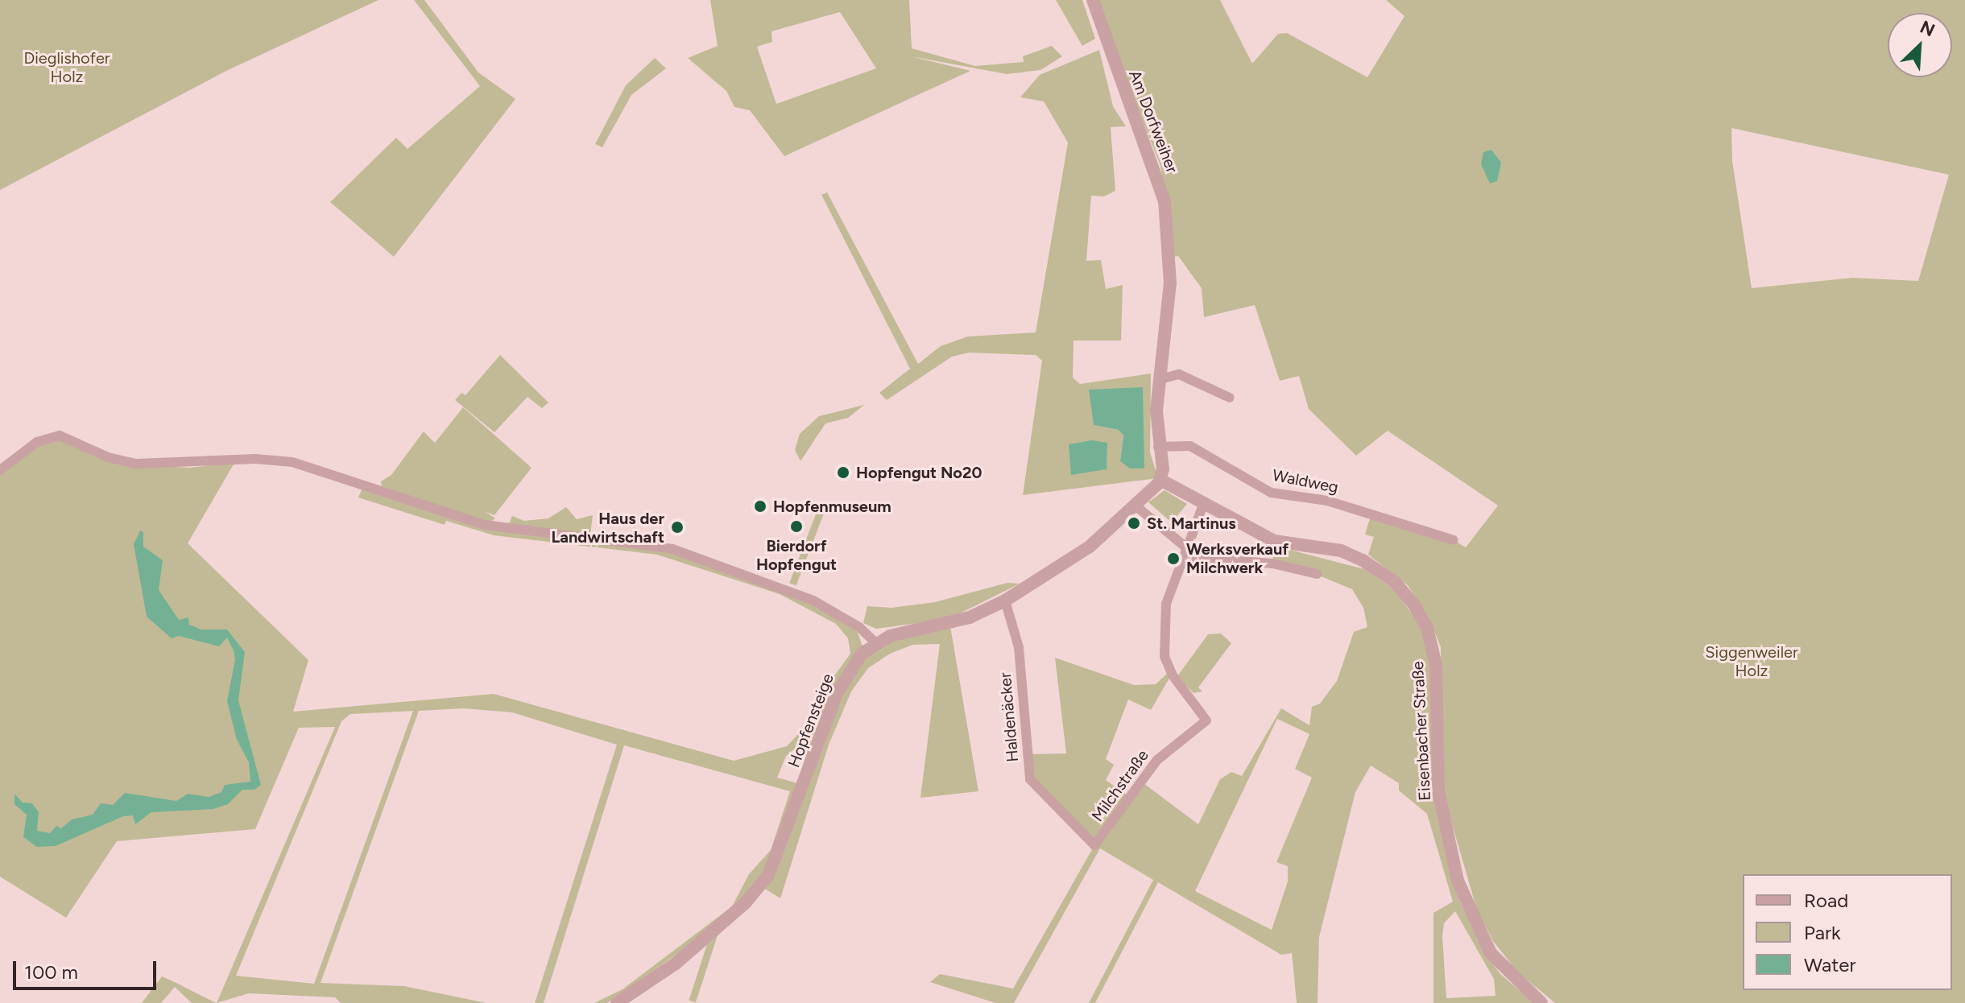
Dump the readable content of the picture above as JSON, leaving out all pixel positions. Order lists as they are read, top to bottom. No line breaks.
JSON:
{"streets":{"street":["Am Dorfweiher","Waldweg","Haldenäcker","Hopfensteige","Eisenbacher Straße","Milchstraße"]},"crossings":[["Am Dorfweiher","Waldweg"],["Am Dorfweiher","Hopfensteige"],["Am Dorfweiher","Eisenbacher Straße"],["Haldenäcker","Hopfensteige"],["Haldenäcker","Milchstraße"],["Hopfensteige","Eisenbacher Straße"]],"parks":["Dieglishofer Holz","Siggenweiler Holz"],"places":["Hopfengut No20","Hopfenmuseum","St. Martinus","Bierdorf Hopfengut","Haus der Landwirtschaft","Werksverkauf Milchwerk"],"legend":["Road","Park","Water"],"scale_bar":"100 m","north":"top right"}
